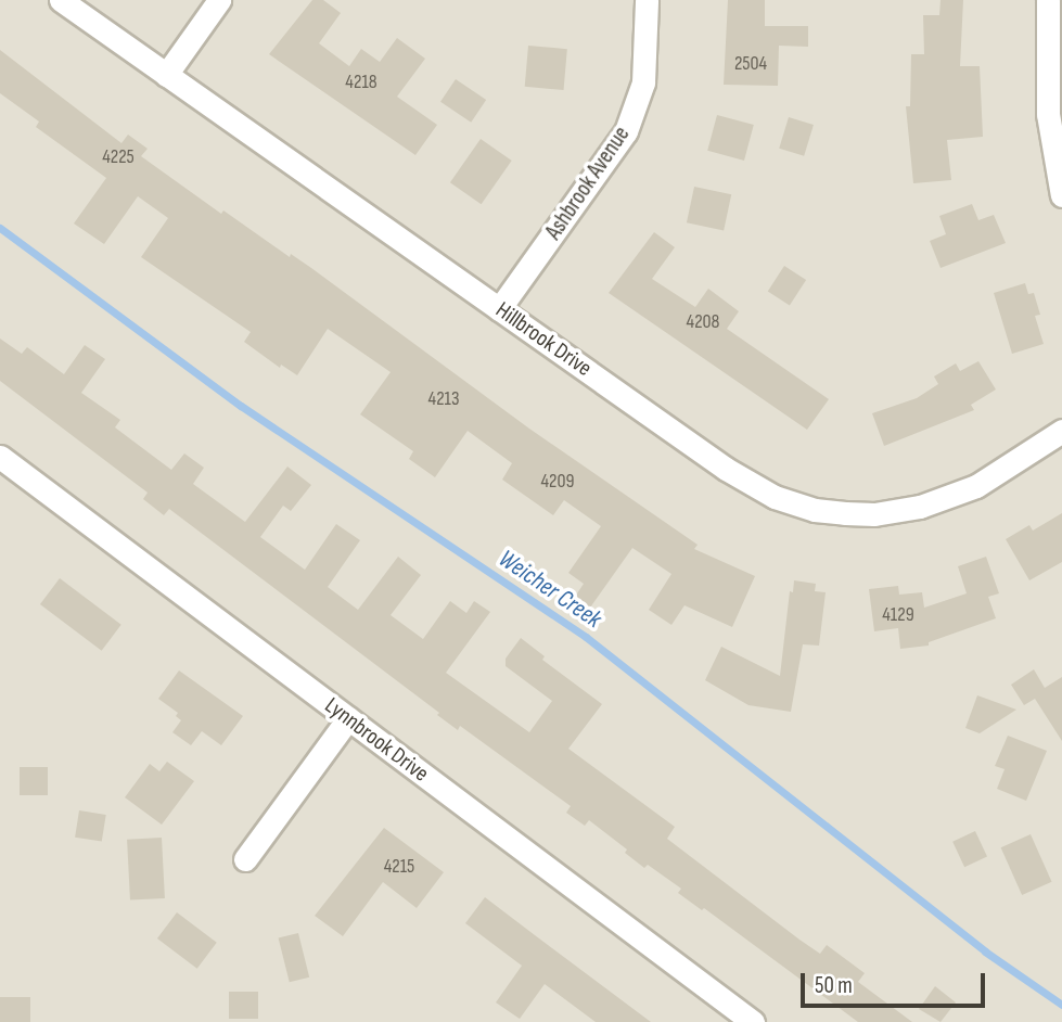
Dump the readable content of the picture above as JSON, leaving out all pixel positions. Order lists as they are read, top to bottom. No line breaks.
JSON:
{"streets":{"street":["Ashbrook Avenue","Hillbrook Drive","Lynnbrook Drive"]},"crossings":[["Ashbrook Avenue","Hillbrook Drive"]],"water":["Weicher Creek"],"house_numbers":["2504","4218","4225","4208","4213","4209","4129","4215"],"scale_bar":"50 m"}
